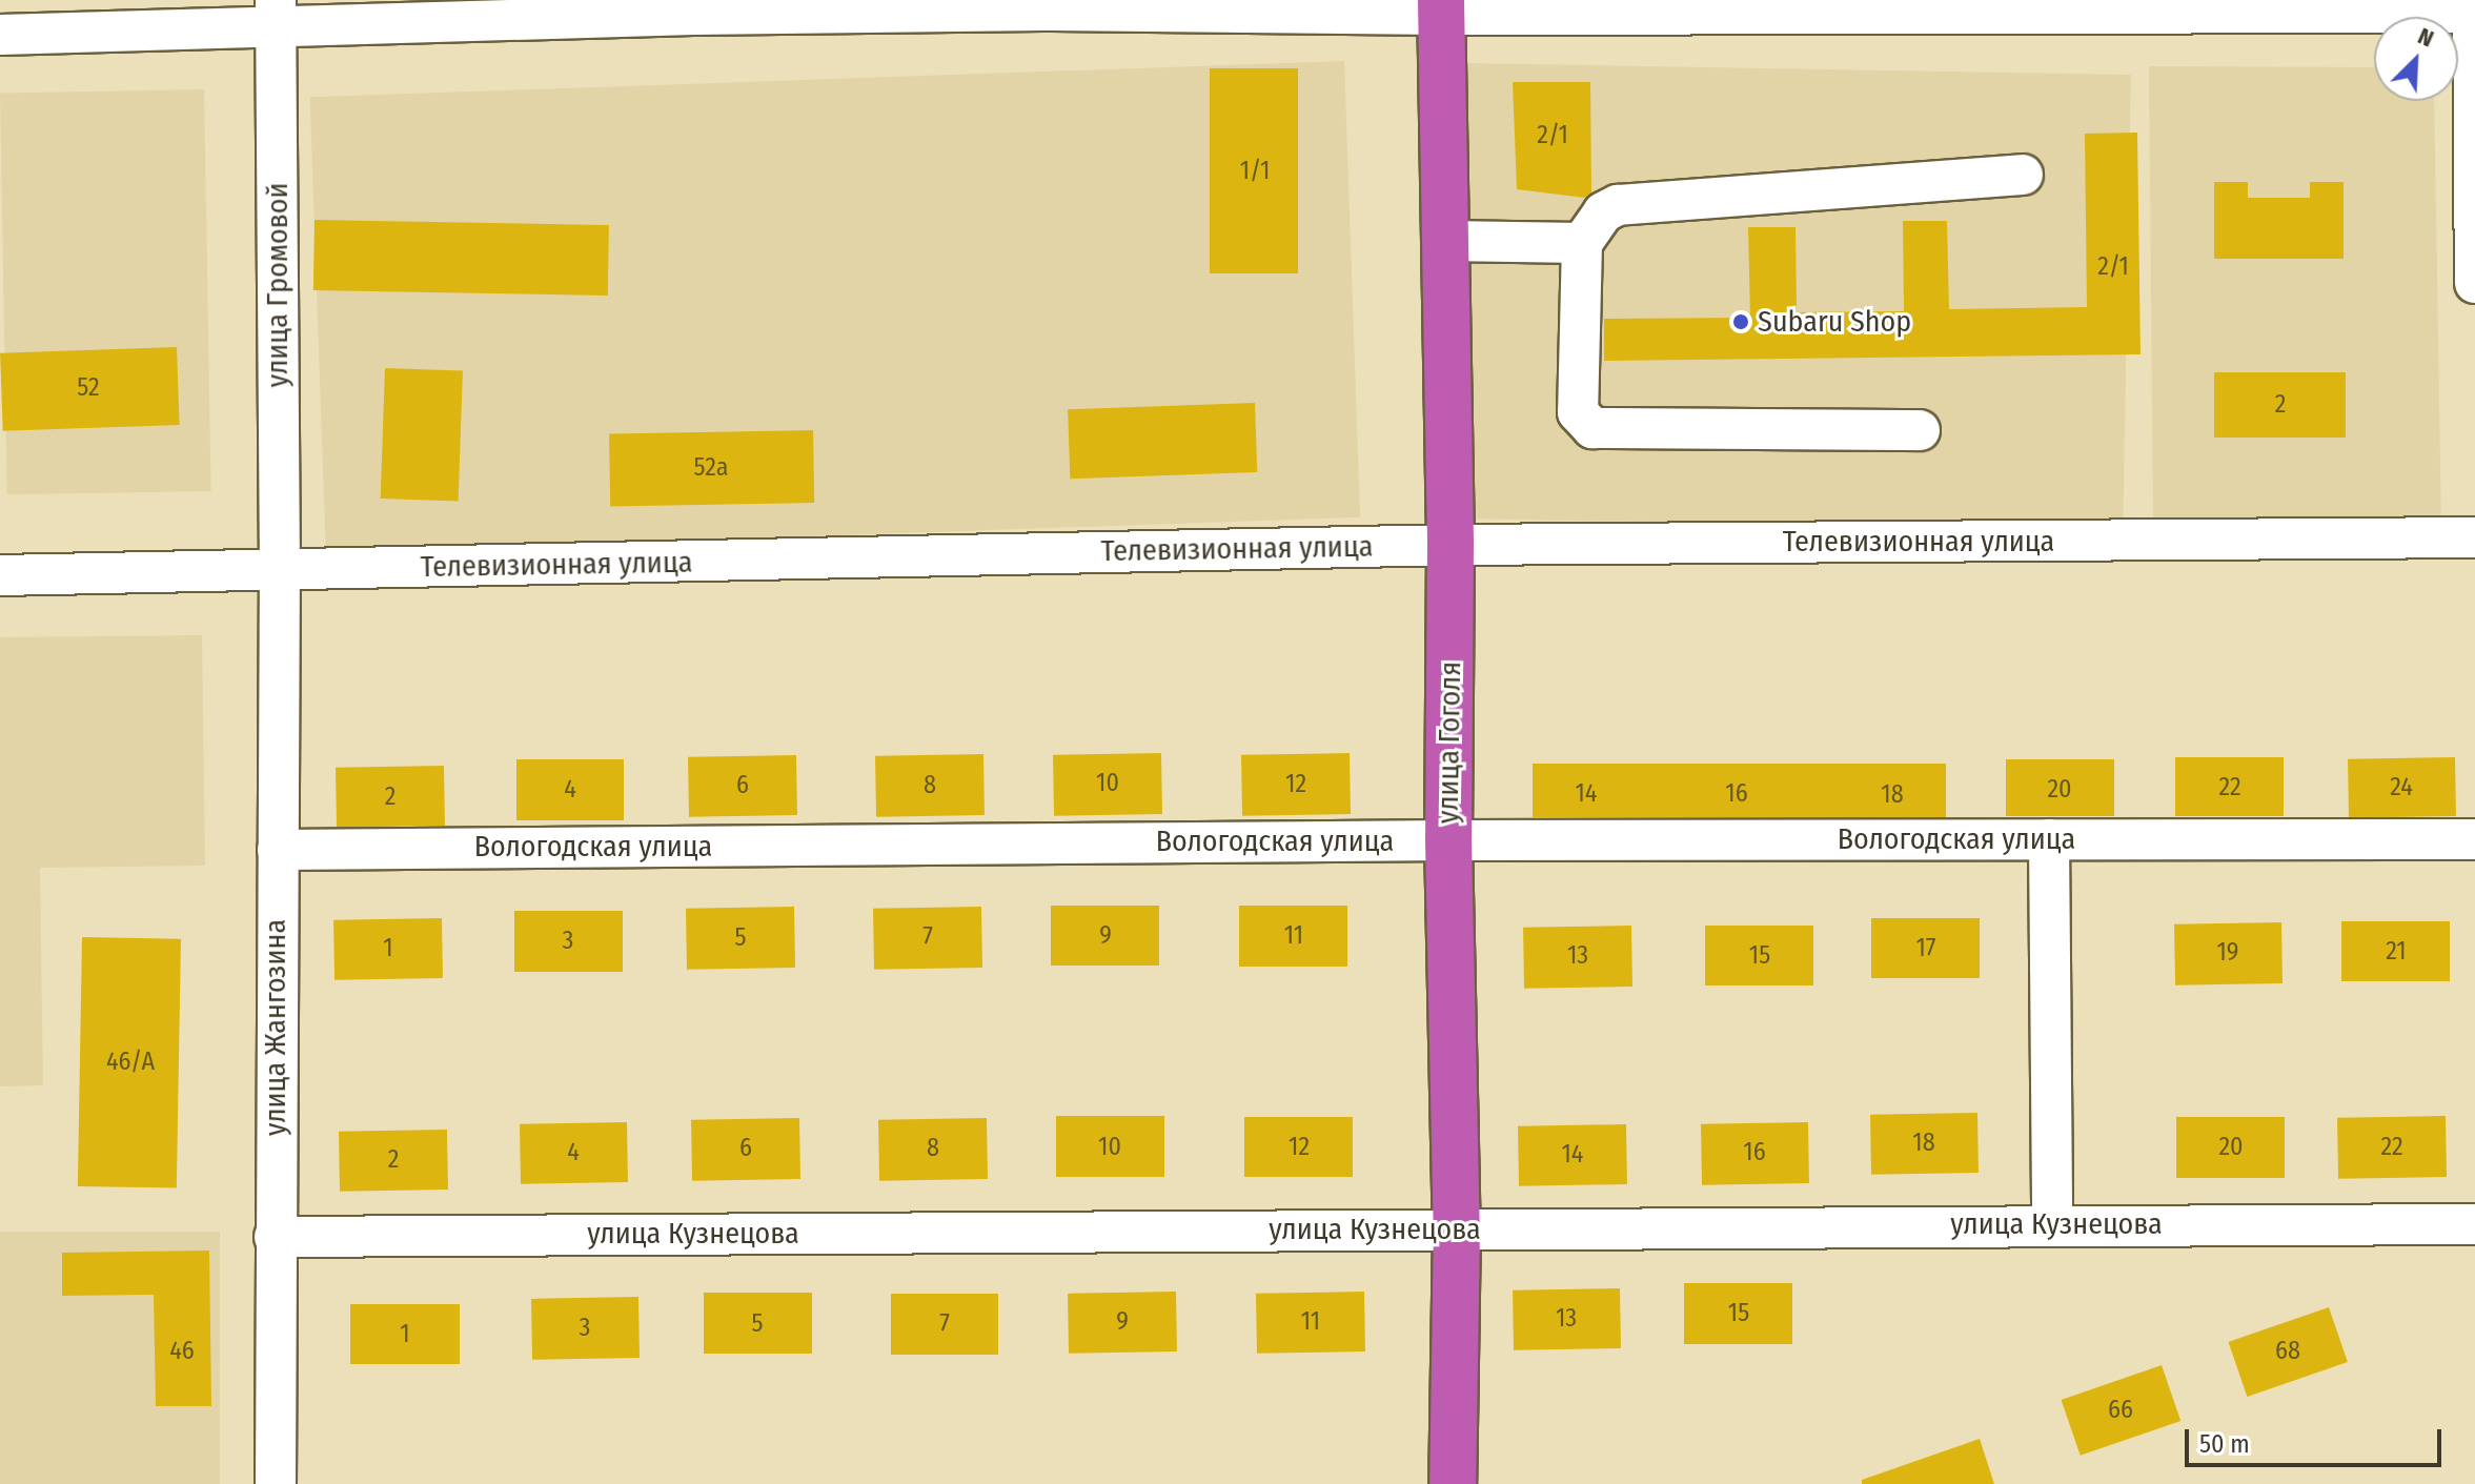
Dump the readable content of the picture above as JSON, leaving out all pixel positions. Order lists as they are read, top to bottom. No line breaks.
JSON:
{"streets":{"highway":["улица Гоголя"],"street":["улица Громовой","Телевизионная улица","Вологодская улица","улица Жангозина","улица Кузнецова"]},"crossings":[["улица Громовой","Телевизионная улица"],["улица Громовой","улица Жангозина"],["Телевизионная улица","улица Гоголя"],["Телевизионная улица","улица Жангозина"],["улица Гоголя","Вологодская улица"],["улица Гоголя","улица Кузнецова"],["Вологодская улица","улица Жангозина"],["улица Жангозина","улица Кузнецова"]],"places":["Subaru Shop"],"house_numbers":["2/1","1/1","2/1","52","2","52а","10","12","6","8","22","24","4","20","14","16","18","2","9","11","7","5","3","1","17","21","19","13","15","46/А","18","10","12","20","22","6","8","4","16","14","2","15","13","9","11","5","7","3","1","46","68","66"],"scale_bar":"50 m","north":"top right"}
